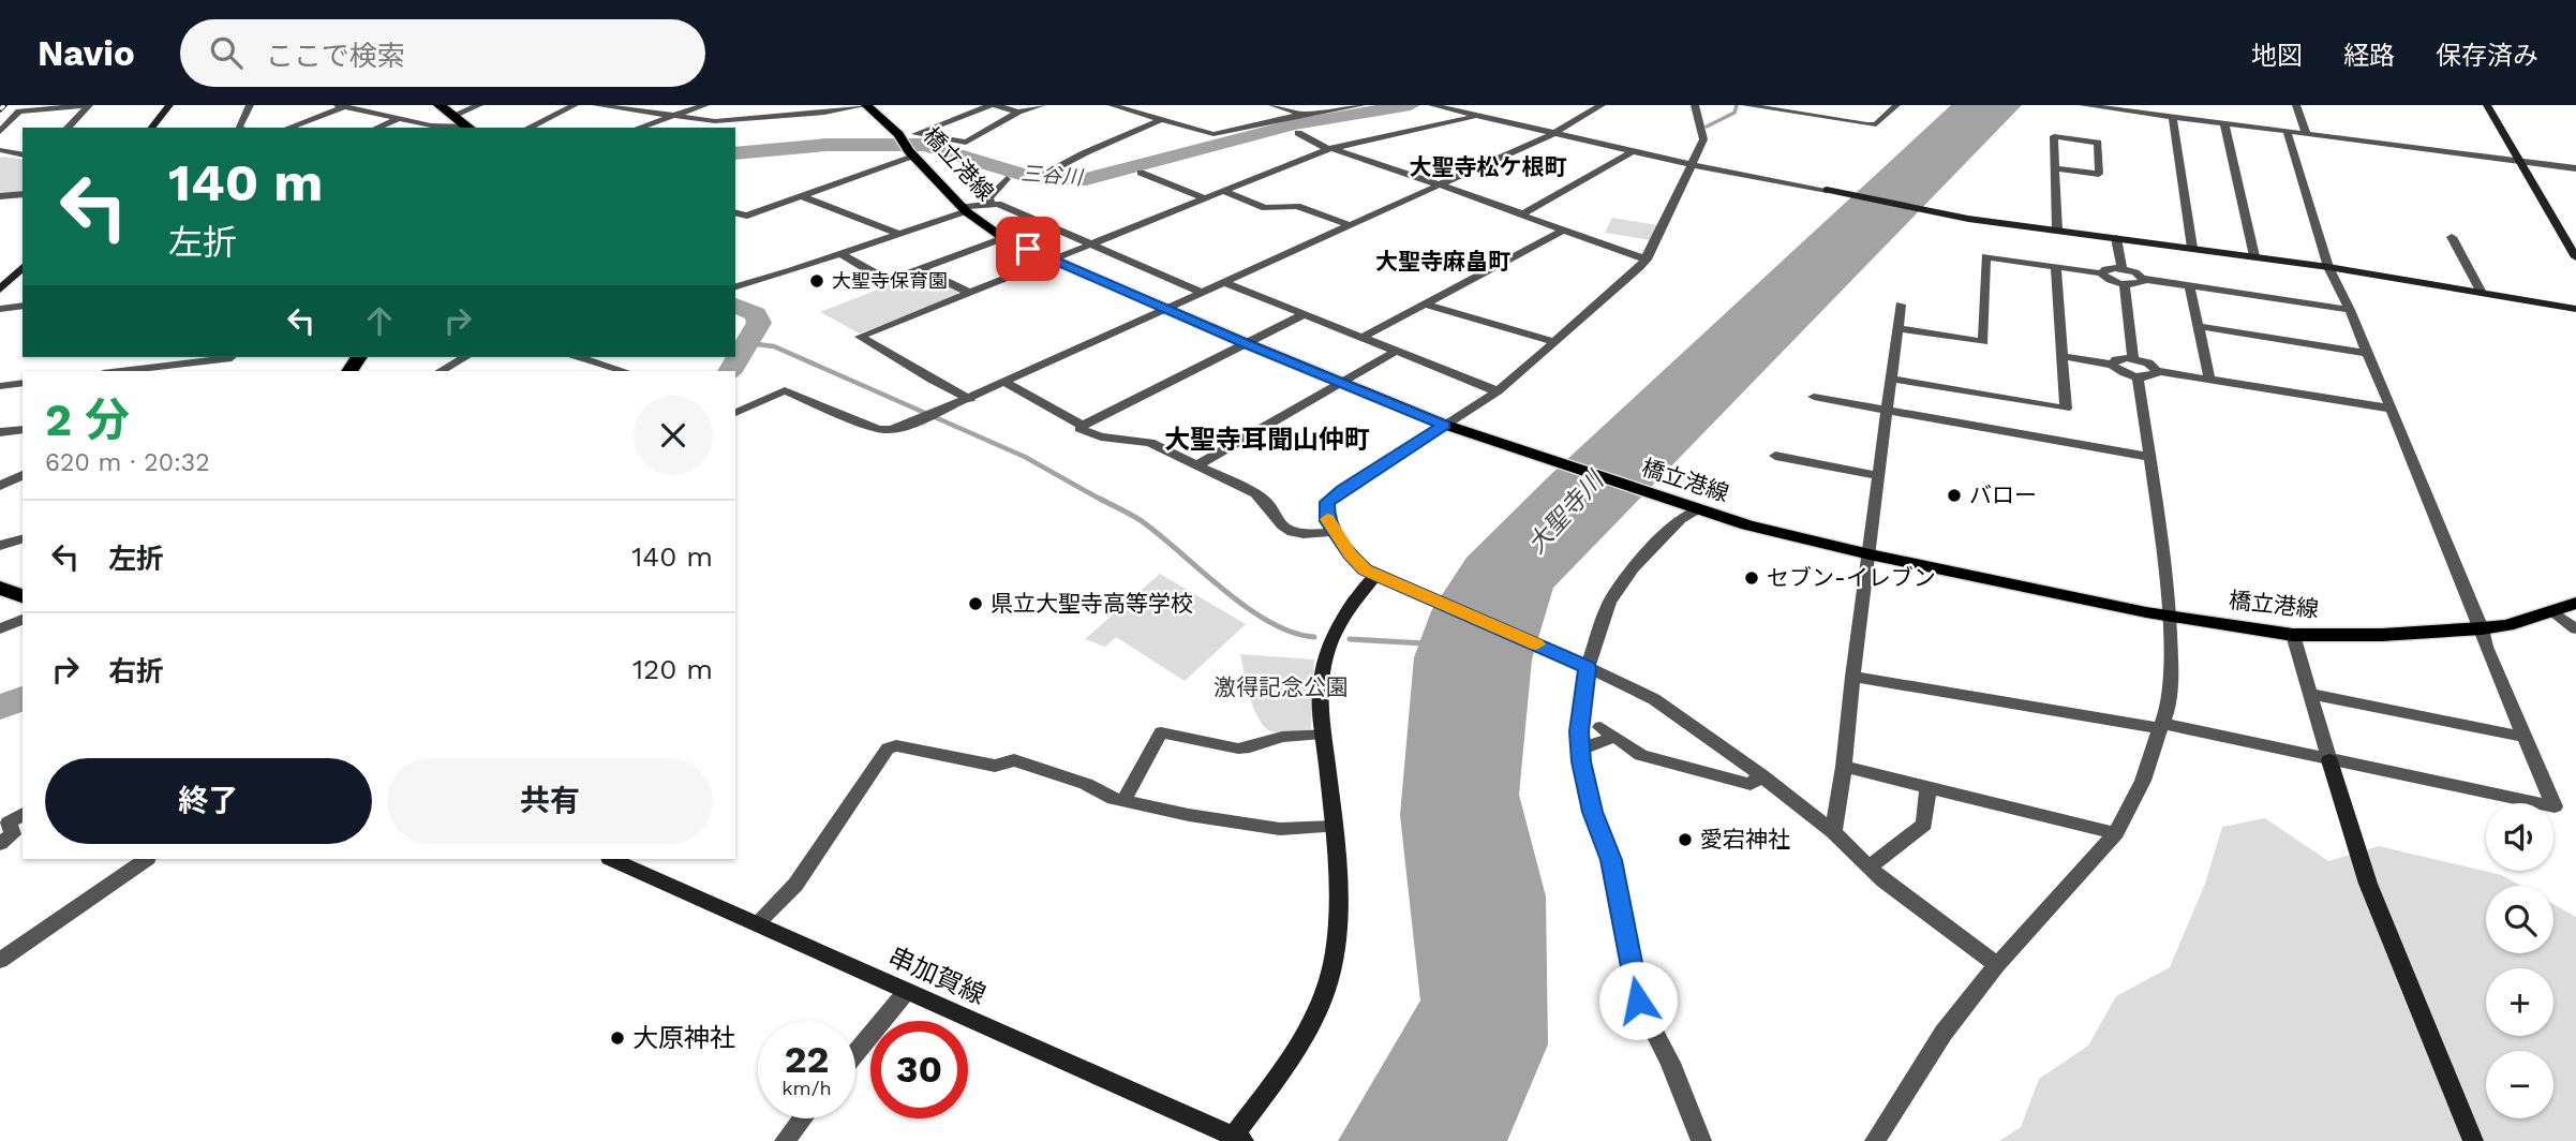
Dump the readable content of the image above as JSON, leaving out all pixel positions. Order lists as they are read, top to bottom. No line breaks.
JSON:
{"streets":{"main road":["橋立港線"],"street":["串加賀線"]},"districts":["大聖寺松ケ根町","大聖寺麻畠町","大聖寺耳聞山仲町"],"water":["三谷川","大聖寺川"],"parks":["激得記念公園"],"places":["大聖寺保育園","バロー","セブン-イレブン","県立大聖寺高等学校","愛宕神社","大原神社"],"page":{"header":"Navio","search":"ここで検索","nav":["地図","経路","保存済み"],"turn":["140 m","左折"],"heading":["2 分","620 m · 20:32"],"list":[{"name":"左折","value":"140 m"},{"name":"右折","value":"120 m"}],"buttons":["終了","共有"],"map_buttons":["+","−"],"speed":"22 km/h","limit":"30"}}
